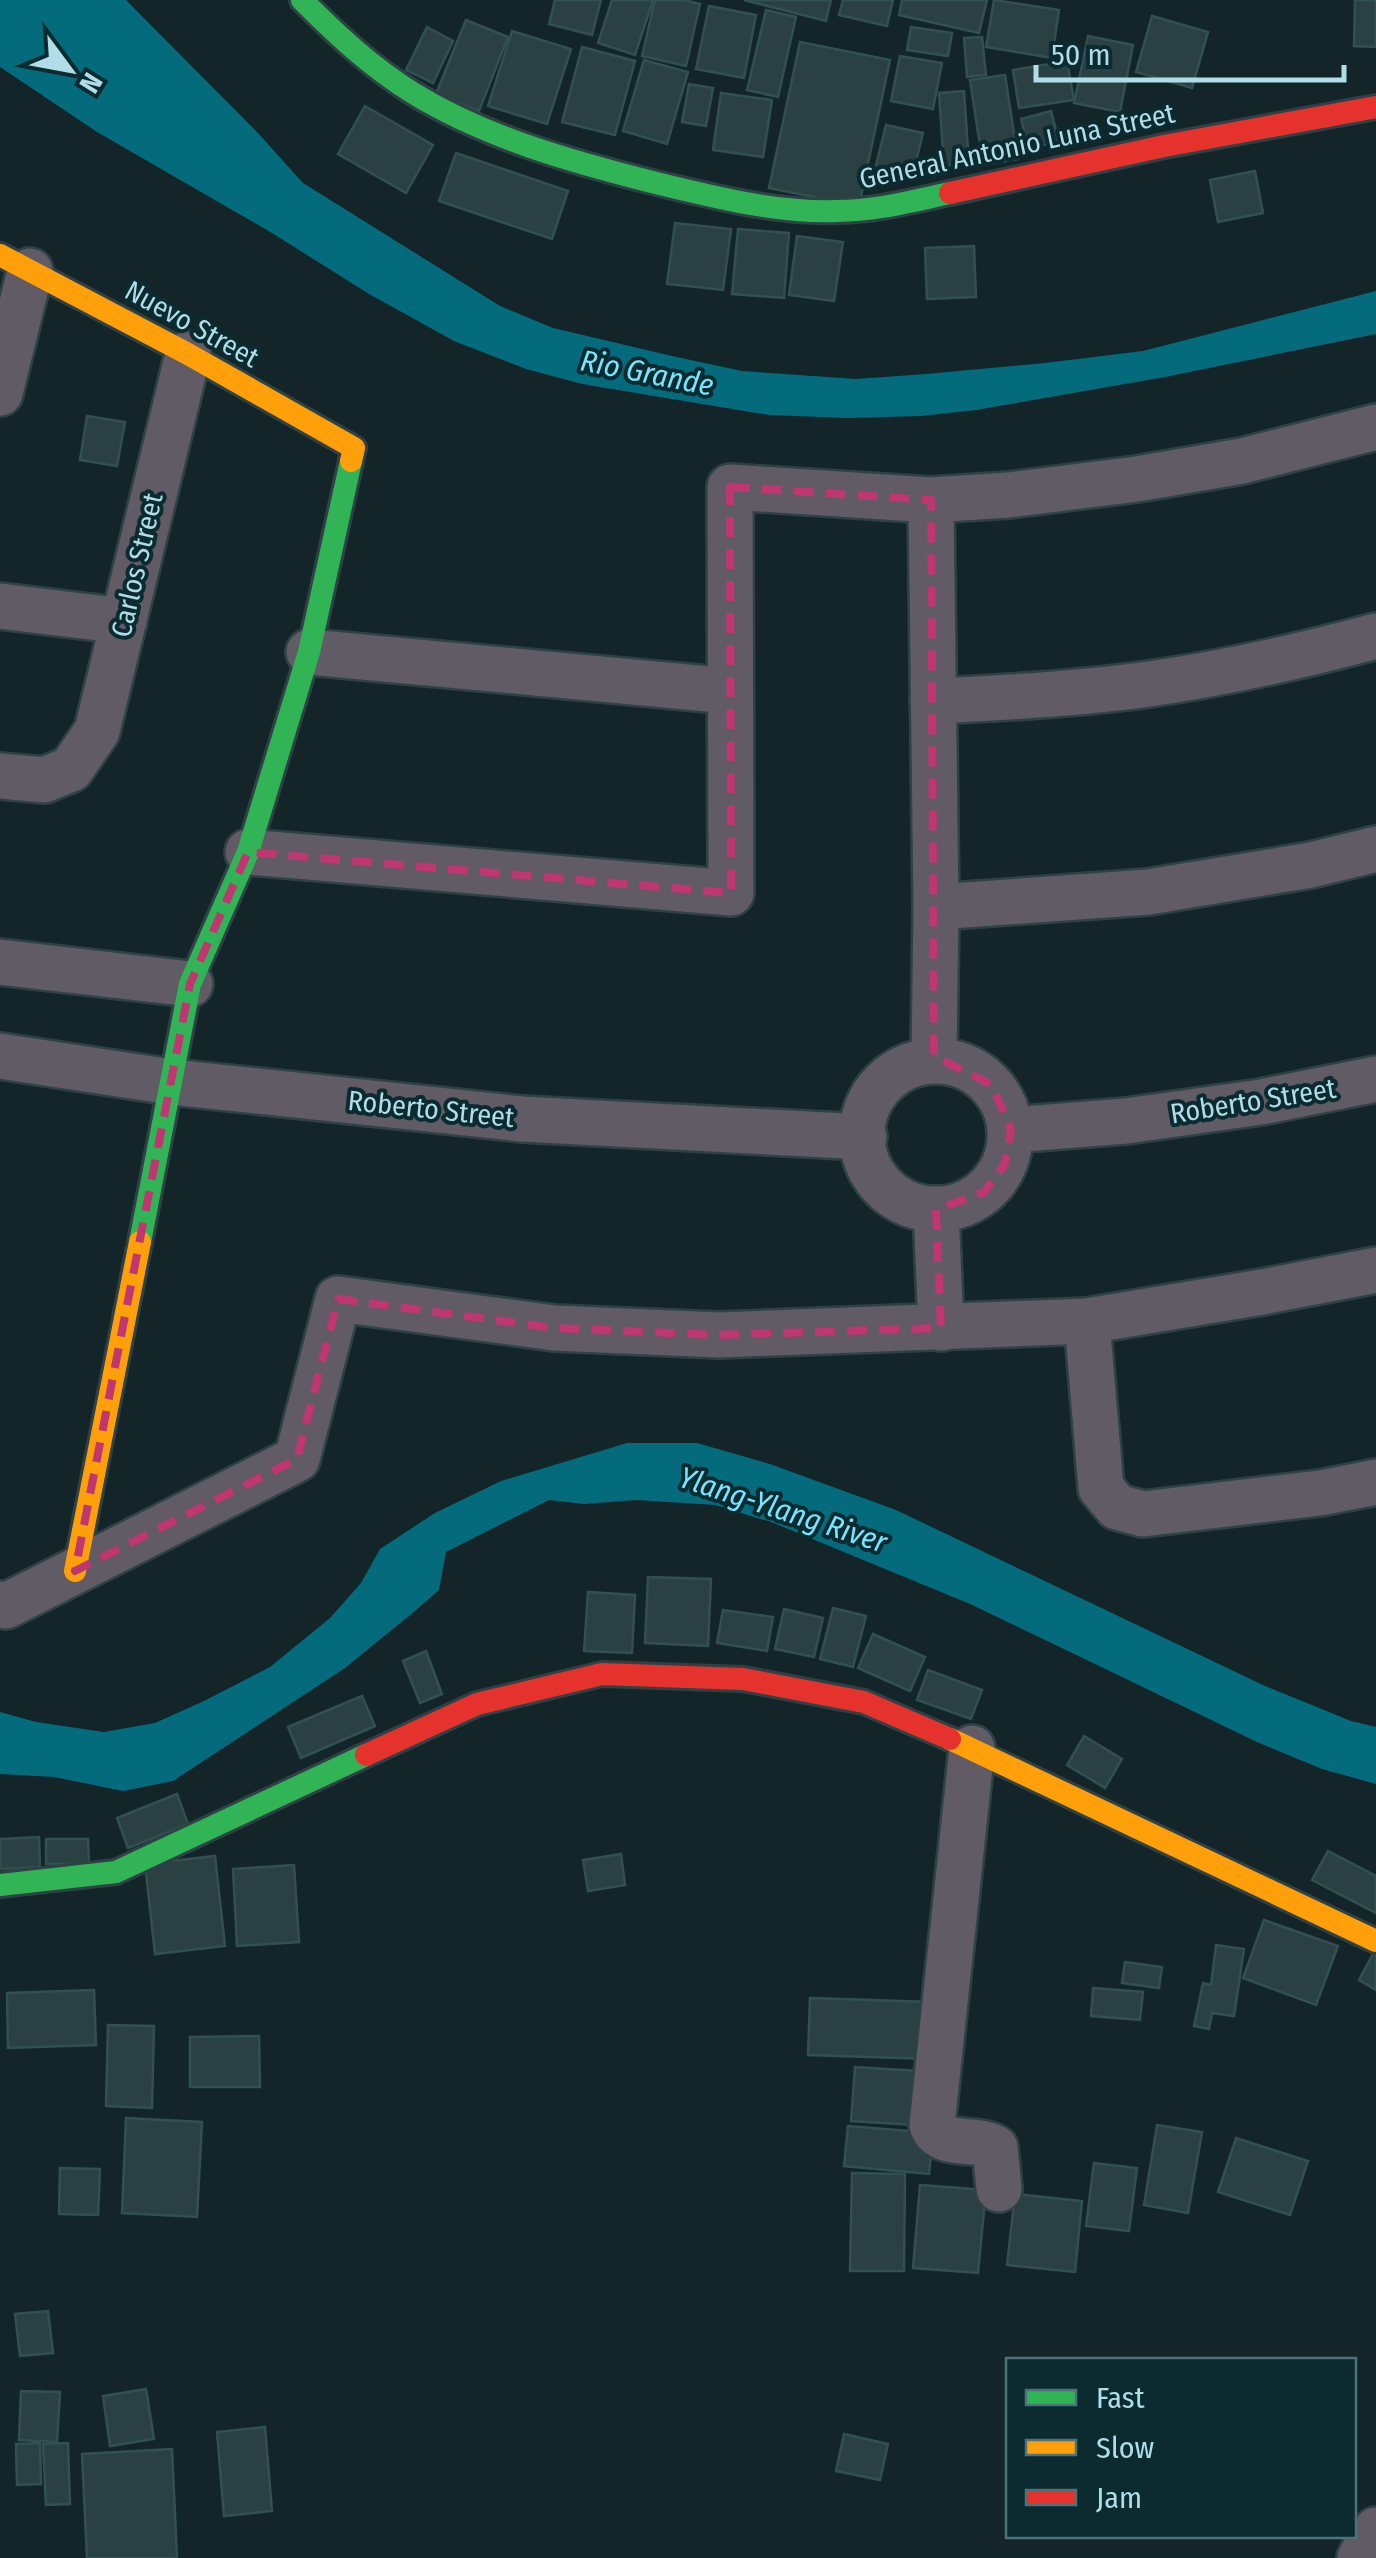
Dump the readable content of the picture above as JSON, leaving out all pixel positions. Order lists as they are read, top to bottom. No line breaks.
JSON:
{"streets":{"street":["General Antonio Luna Street","Nuevo Street","Carlos Street","Roberto Street"]},"crossings":[["Nuevo Street","Carlos Street"]],"water":["Rio Grande","Ylang-Ylang River"],"legend":["Fast","Slow","Jam"],"scale_bar":"50 m","north":"bottom right"}
